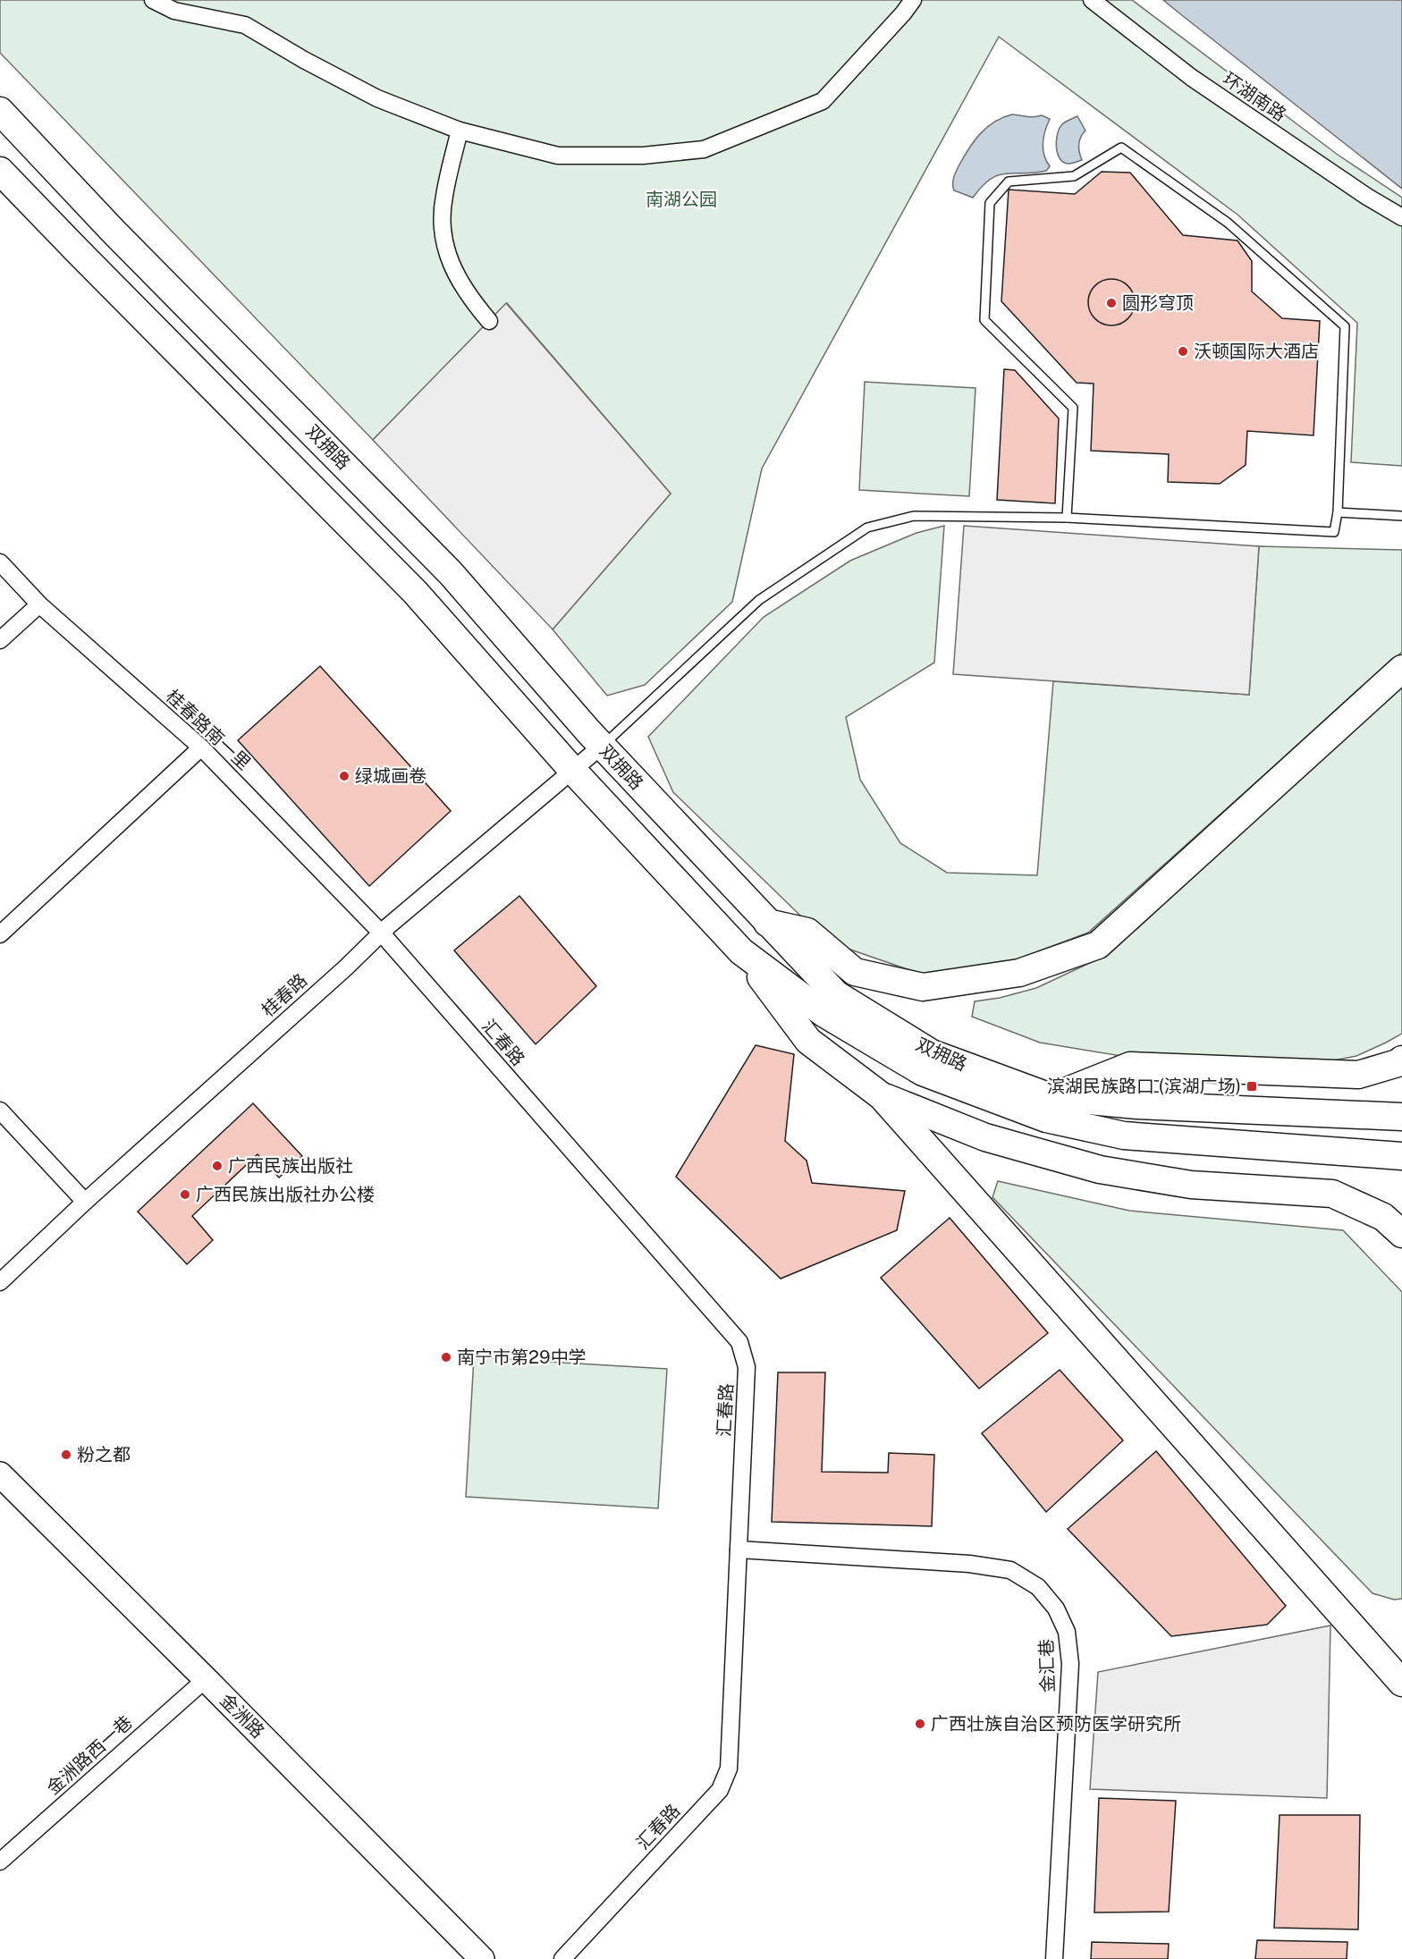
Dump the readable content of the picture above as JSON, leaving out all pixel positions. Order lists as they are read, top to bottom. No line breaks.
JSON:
{"streets":{"main road":["双拥路","金洲路"],"street":["环湖南路","桂春路南一里","桂春路","汇春路","金汇巷","金洲路西一巷"]},"crossings":[["双拥路","桂春路"],["桂春路南一里","桂春路"],["桂春路南一里","汇春路"],["桂春路","汇春路"],["汇春路","金汇巷"],["金洲路","金洲路西一巷"]],"parks":["南湖公园"],"places":{"other":["圆形穹顶","沃顿国际大酒店","绿城画卷","广西民族出版社","广西民族出版社办公楼","南宁市第29中学","粉之都","广西壮族自治区预防医学研究所"],"transit":["滨湖民族路口 (滨湖广场)"]}}
